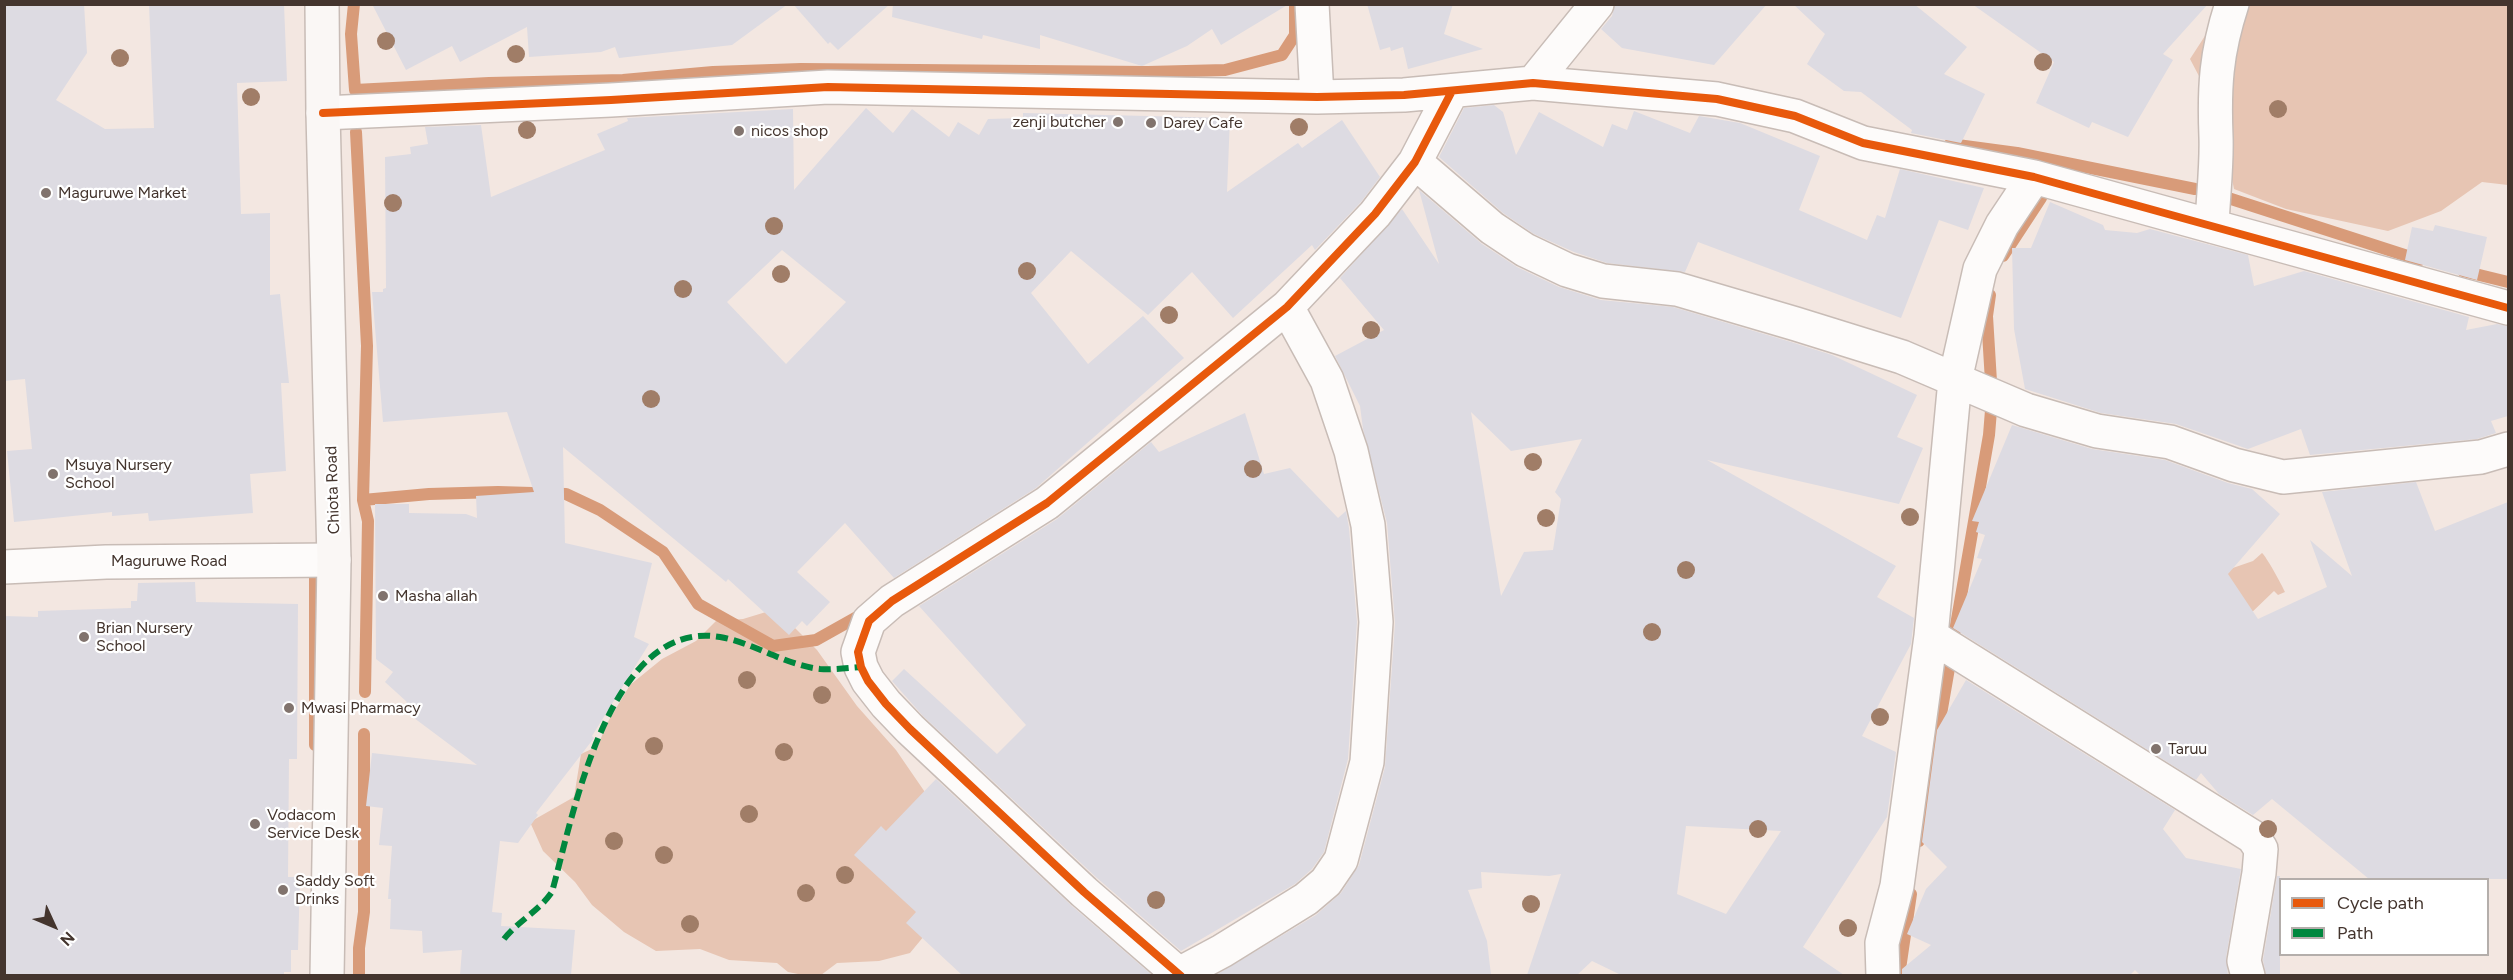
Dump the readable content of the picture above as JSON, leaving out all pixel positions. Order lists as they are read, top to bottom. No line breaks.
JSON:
{"streets":{"street":["Chiota Road","Maguruwe Road"]},"crossings":[["Chiota Road","Maguruwe Road"]],"places":["zenji butcher","Darey Cafe","nicos shop","Maguruwe Market","Msuya Nursery School","Masha allah","Brian Nursery School","Mwasi Pharmacy","Taruu","Vodacom Service Desk","Saddy Soft Drinks"],"legend":["Cycle path","Path"],"north":"bottom right"}
